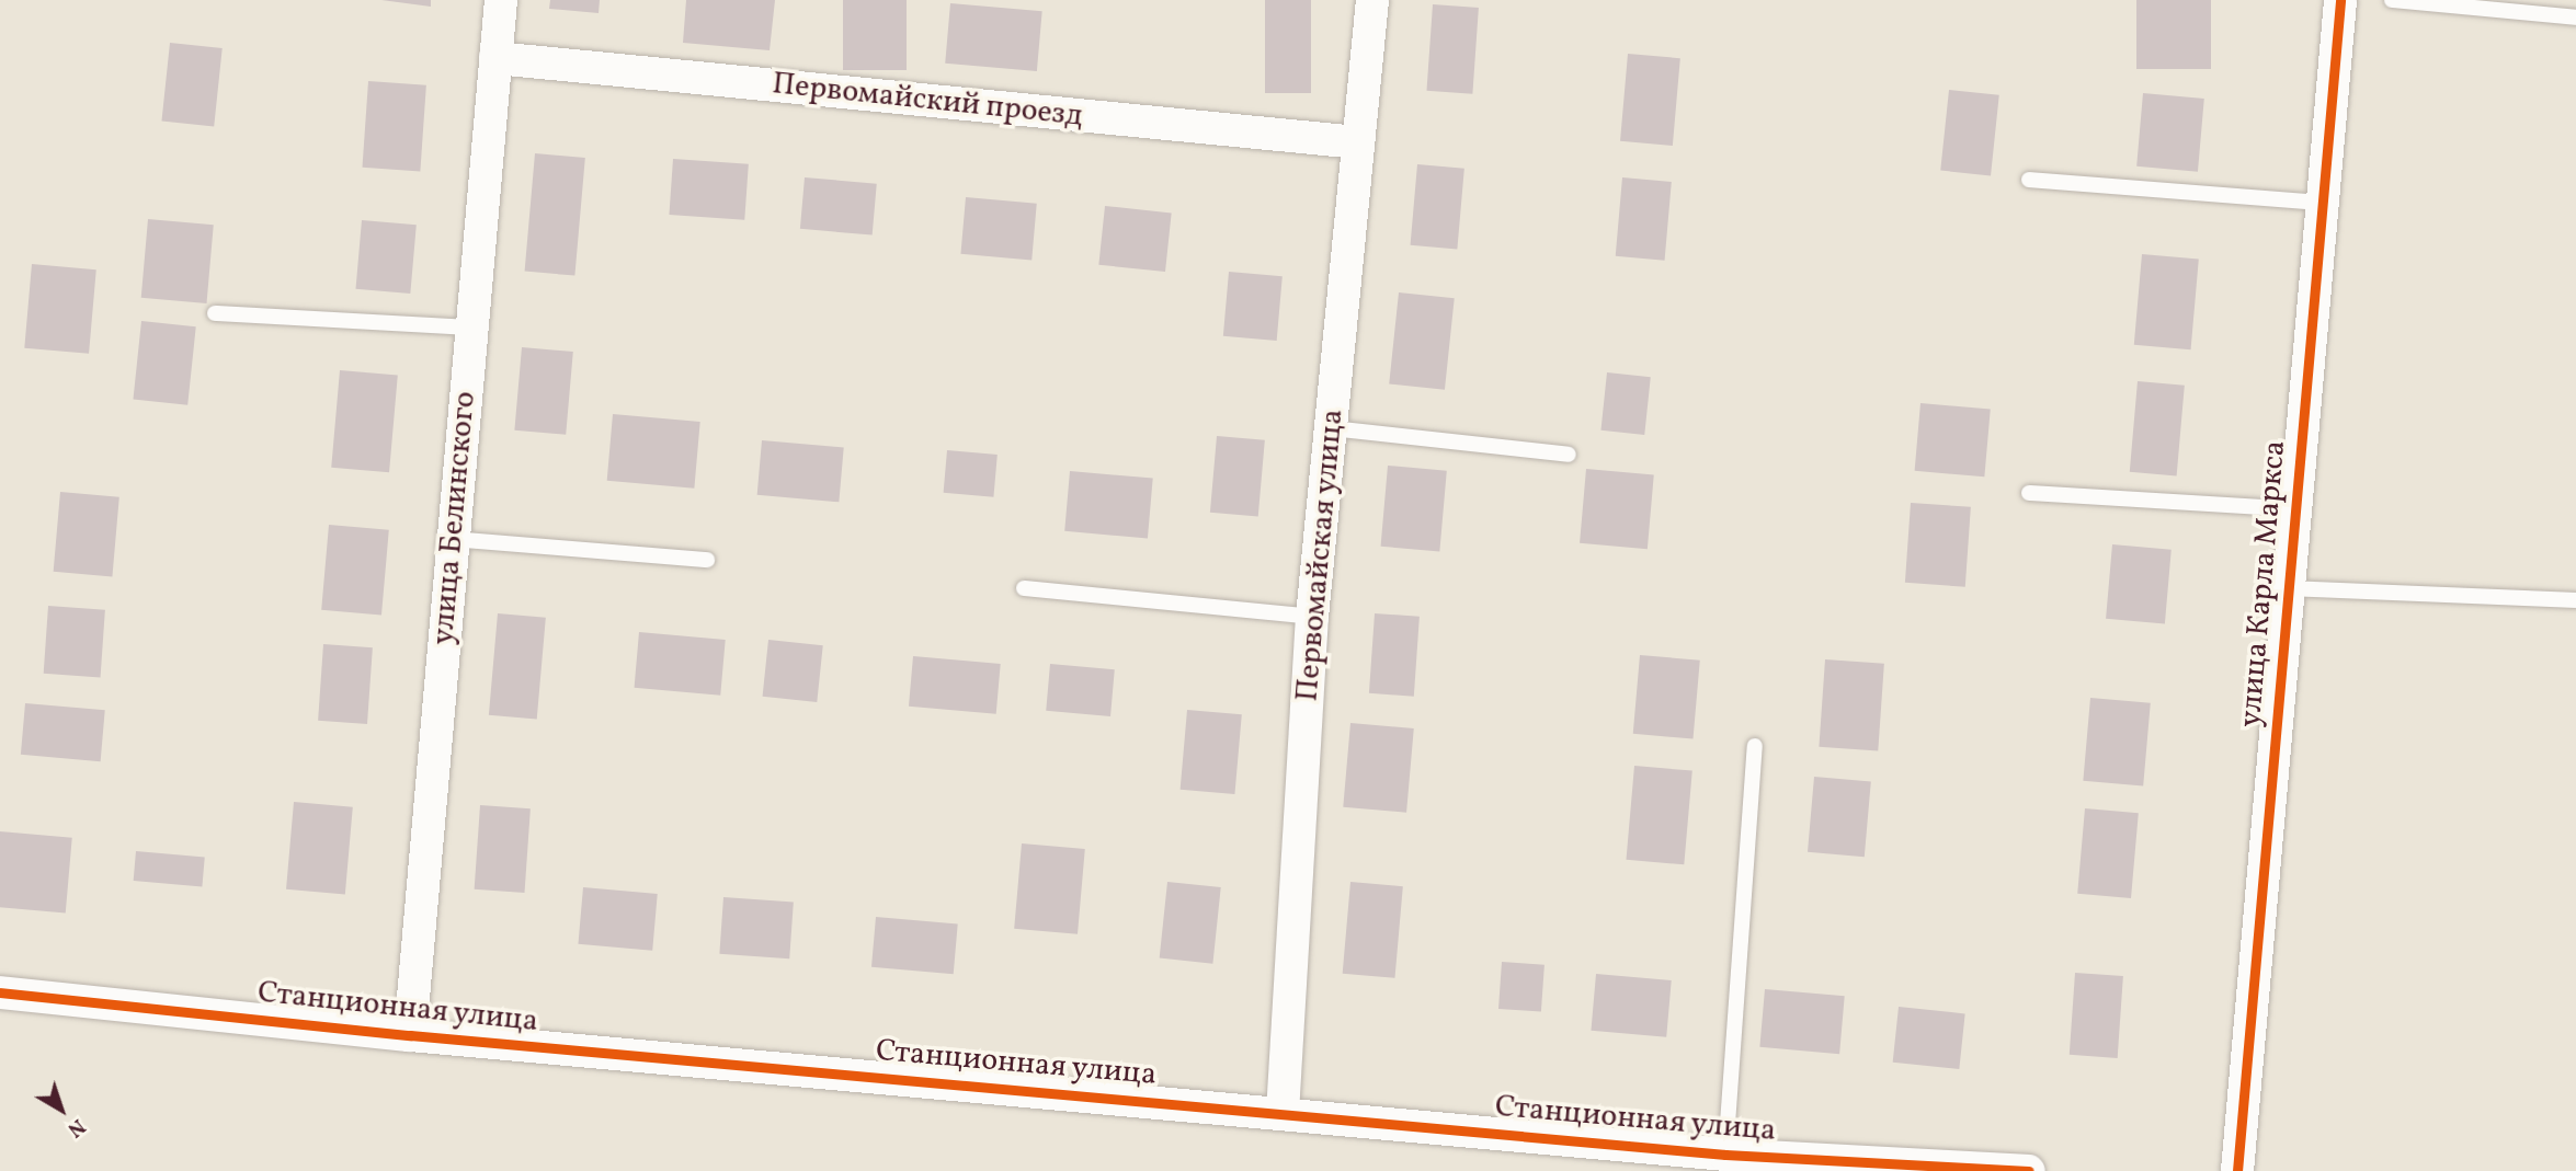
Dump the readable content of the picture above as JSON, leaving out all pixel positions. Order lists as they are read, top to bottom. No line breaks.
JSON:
{"streets":{"street":["Первомайский проезд","улица Белинского","Первомайская улица","улица Карла Маркса","Станционная улица"]},"crossings":[["Первомайский проезд","улица Белинского"],["Первомайский проезд","Первомайская улица"],["улица Белинского","Станционная улица"],["Первомайская улица","Станционная улица"]],"north":"bottom right"}
